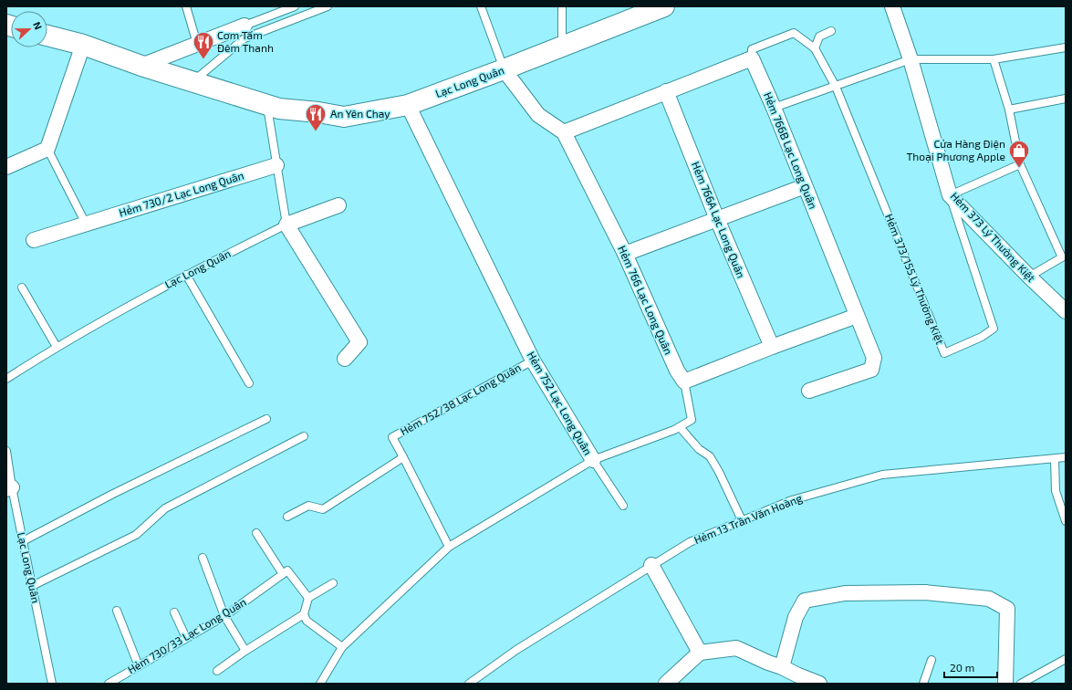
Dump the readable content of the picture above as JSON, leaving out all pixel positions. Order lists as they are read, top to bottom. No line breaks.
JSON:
{"streets":{"main road":["Lạc Long Quân"],"street":["Hẻm 766B Lạc Long Quân","Hẻm 730/2 Lạc Long Quân","Hẻm 766A Lạc Long Quân","Hẻm 373 Lý Thường Kiệt","Hẻm 766 Lạc Long Quân","Hẻm 752 Lạc Long Quân"],"lane":["Hẻm 373/155 Lý Thường Kiệt","Hẻm 752/38 Lạc Long Quân","Hẻm 13 Trần Văn Hoàng","Hẻm 730/33 Lạc Long Quân"]},"crossings":[["Lạc Long Quân","Hẻm 752 Lạc Long Quân"],["Hẻm 373 Lý Thường Kiệt","Hẻm 373/155 Lý Thường Kiệt"],["Hẻm 752/38 Lạc Long Quân","Hẻm 752 Lạc Long Quân"]],"places":{"restaurant":["Cơm Tấm Đêm Thanh","An Yên Chay"],"shop":["Cửa Hàng Điện Thoại Phương Apple"]},"scale_bar":"20 m","north":"right"}
